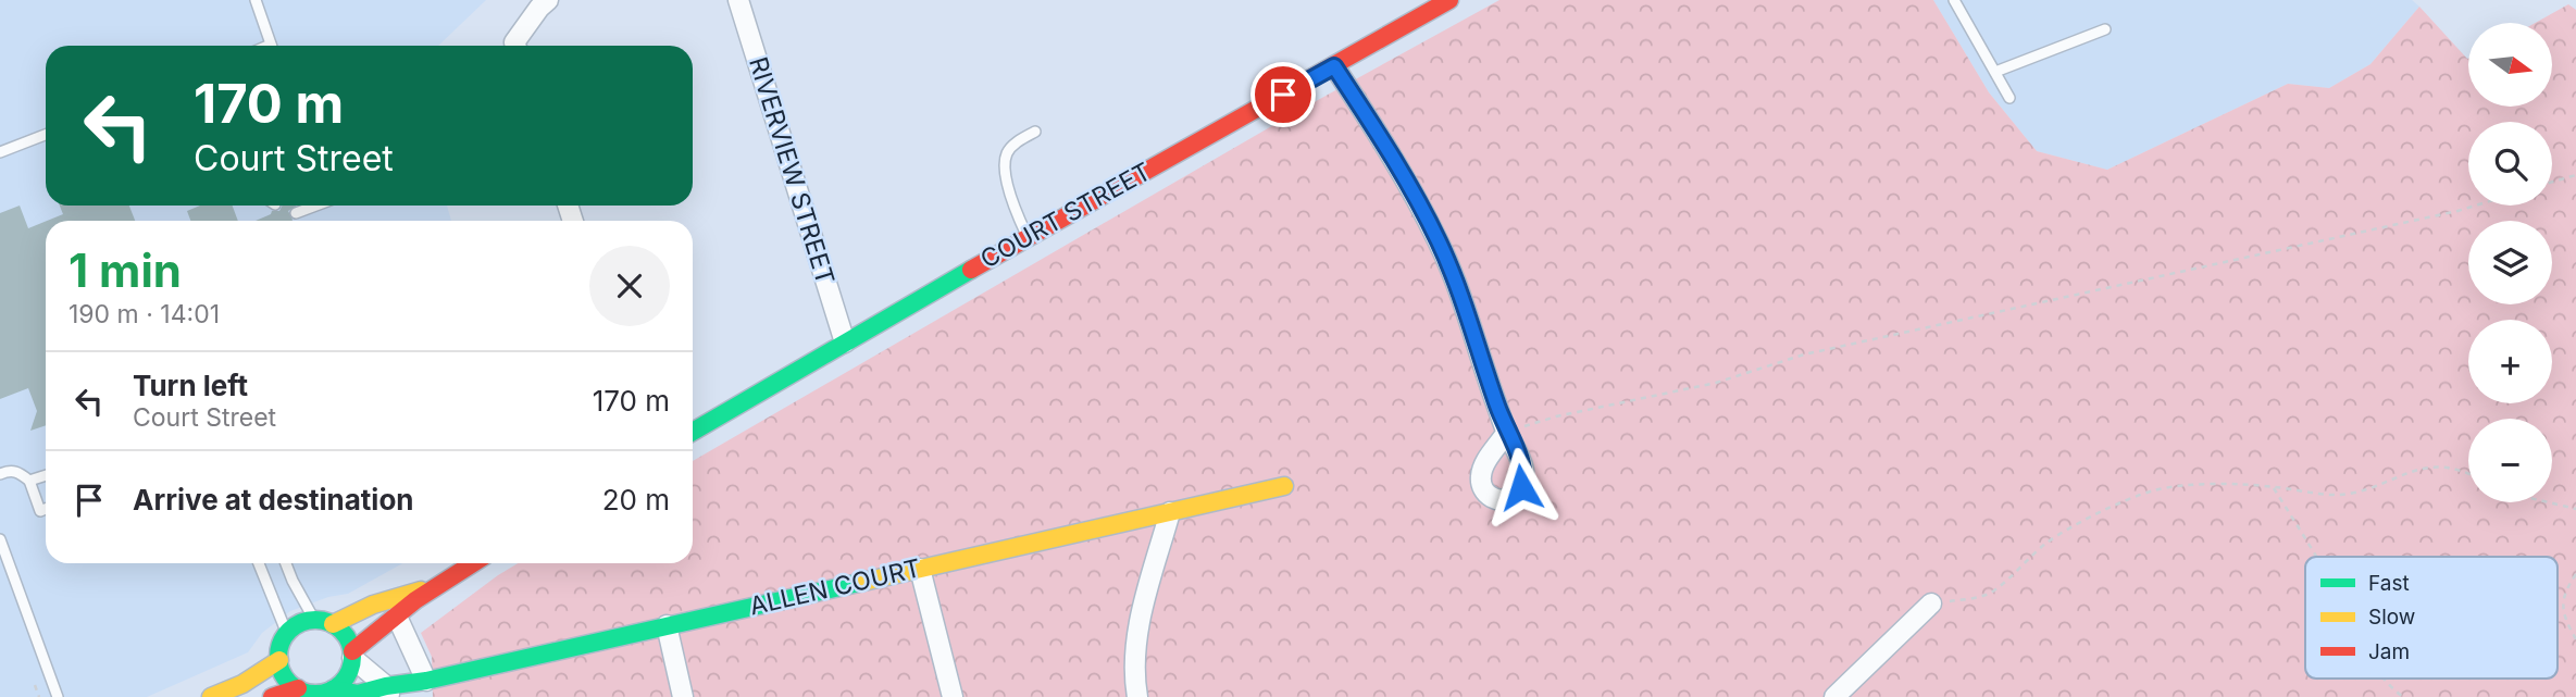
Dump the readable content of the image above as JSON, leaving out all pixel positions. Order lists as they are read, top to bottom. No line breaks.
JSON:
{"streets":{"main road":["COURT STREET","ALLEN COURT"],"street":["RIVERVIEW STREET"]},"crossings":[["RIVERVIEW STREET","COURT STREET"]],"legend":["Fast","Slow","Jam"],"north":"right","page":{"map_buttons":["+","−"],"turn":["170 m","Court Street"],"heading":["1 min","190 m · 14:01"],"list":[{"name":"Turn left","note":"Court Street","value":"170 m"},{"name":"Arrive at destination","value":"20 m"}]}}
